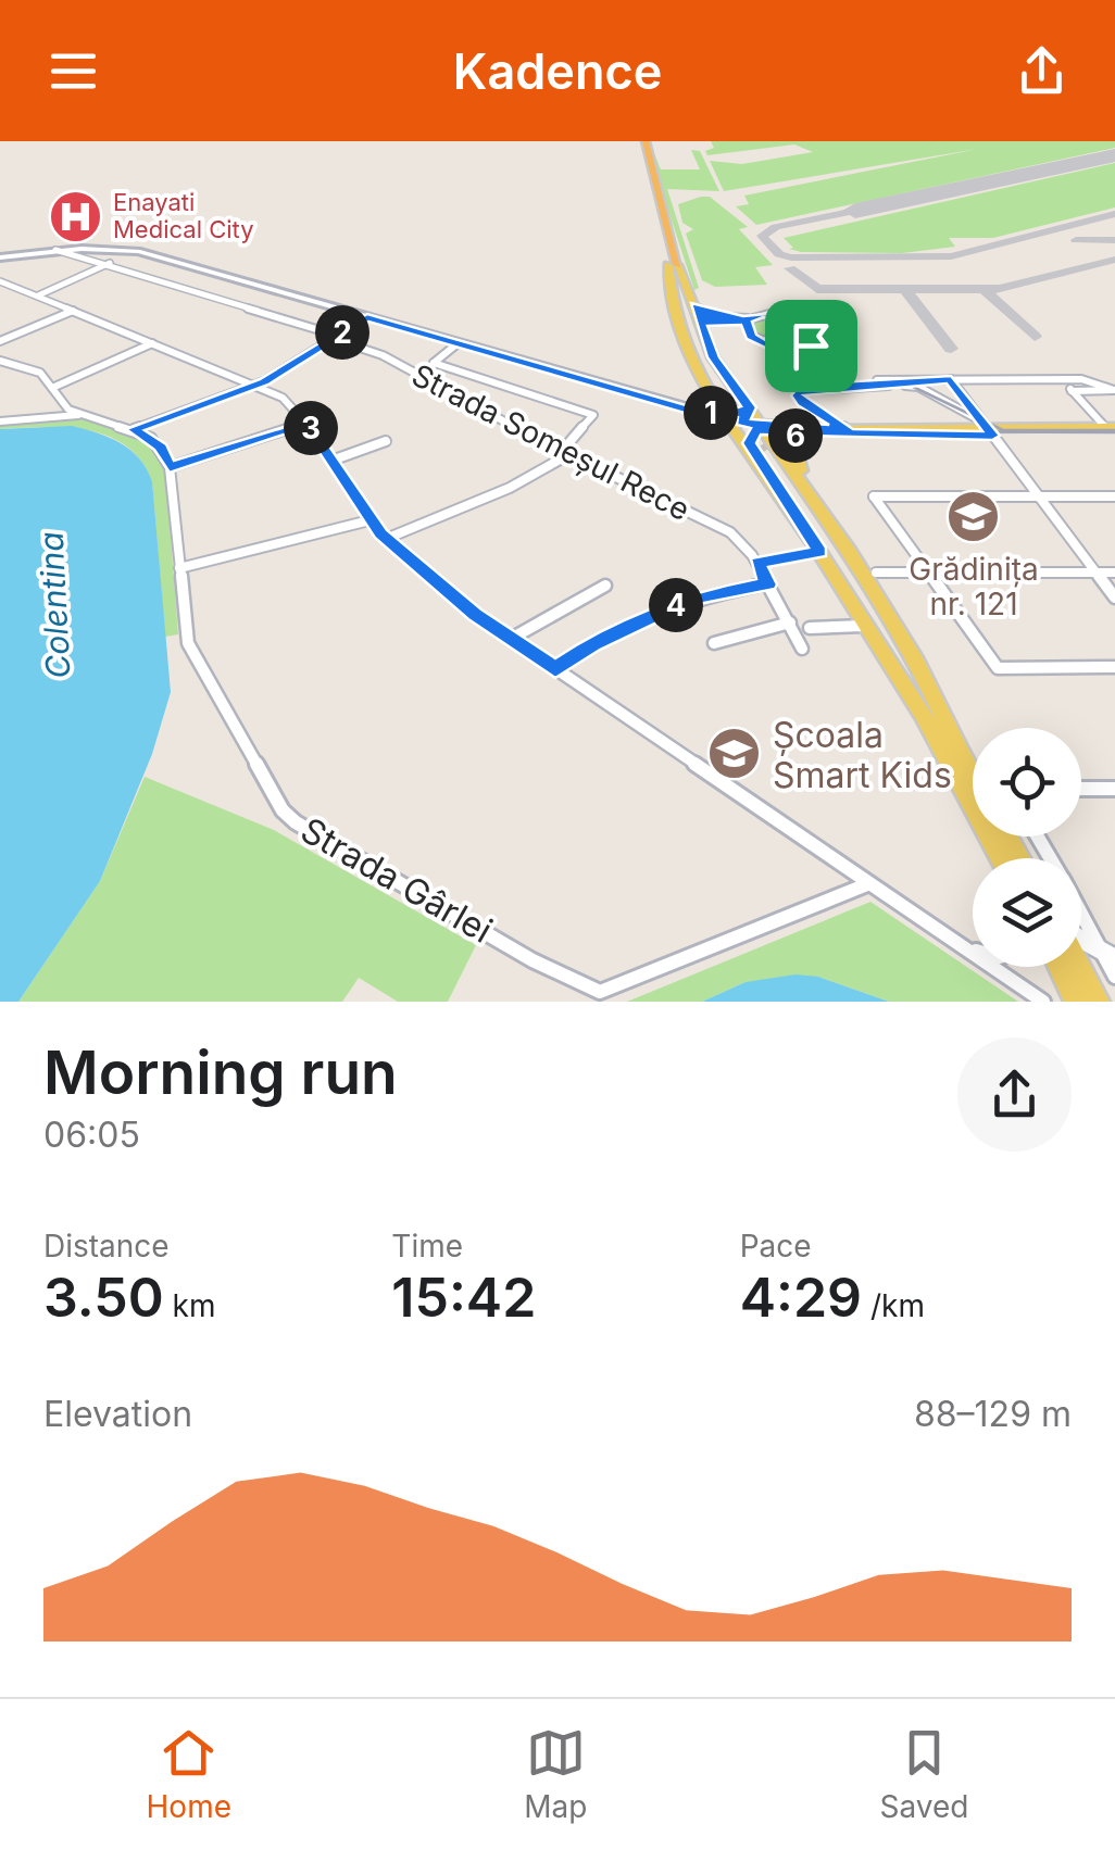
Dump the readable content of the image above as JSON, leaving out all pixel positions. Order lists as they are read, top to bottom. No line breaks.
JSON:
{"streets":{"street":["Strada Someșul Rece","Strada Gârlei"]},"water":["Colentina"],"places":{"hospital":["Enayati Medical City"],"school or university":["Grădinița nr. 121","Școala Smart Kids"]},"page":{"header":"Kadence","pins":["2","1","3","6","4"],"heading":["Morning run","06:05"],"stats":[["Distance","3.50 km"],["Time","15:42"],["Pace","4:29 /km"]],"chart":["Elevation","88–129 m"],"tabs":["Home","Map","Saved"]}}
